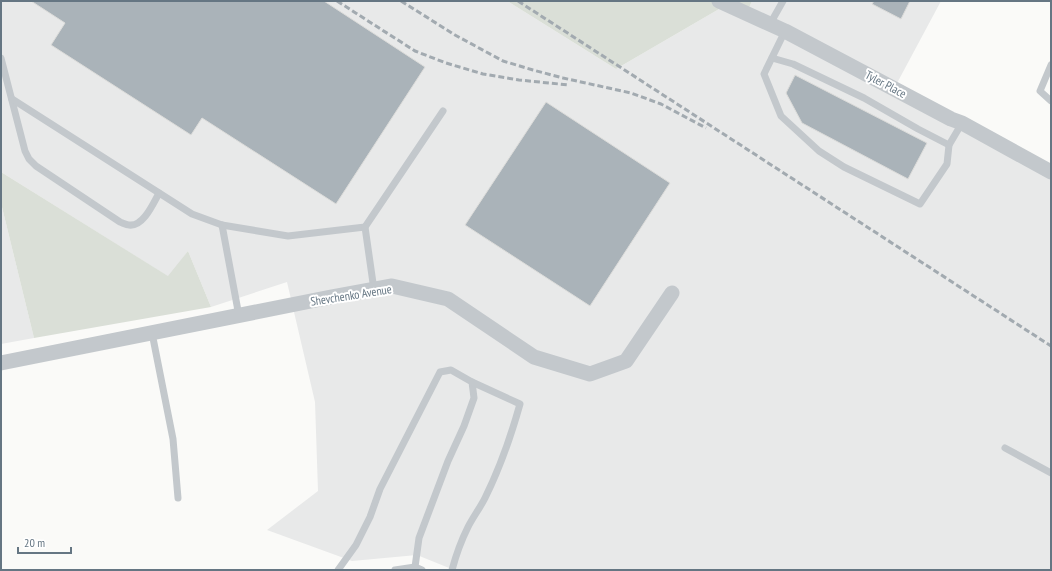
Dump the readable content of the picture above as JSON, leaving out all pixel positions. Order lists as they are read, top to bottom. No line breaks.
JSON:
{"streets":{"street":["Tyler Place","Shevchenko Avenue"]},"scale_bar":"20 m"}
